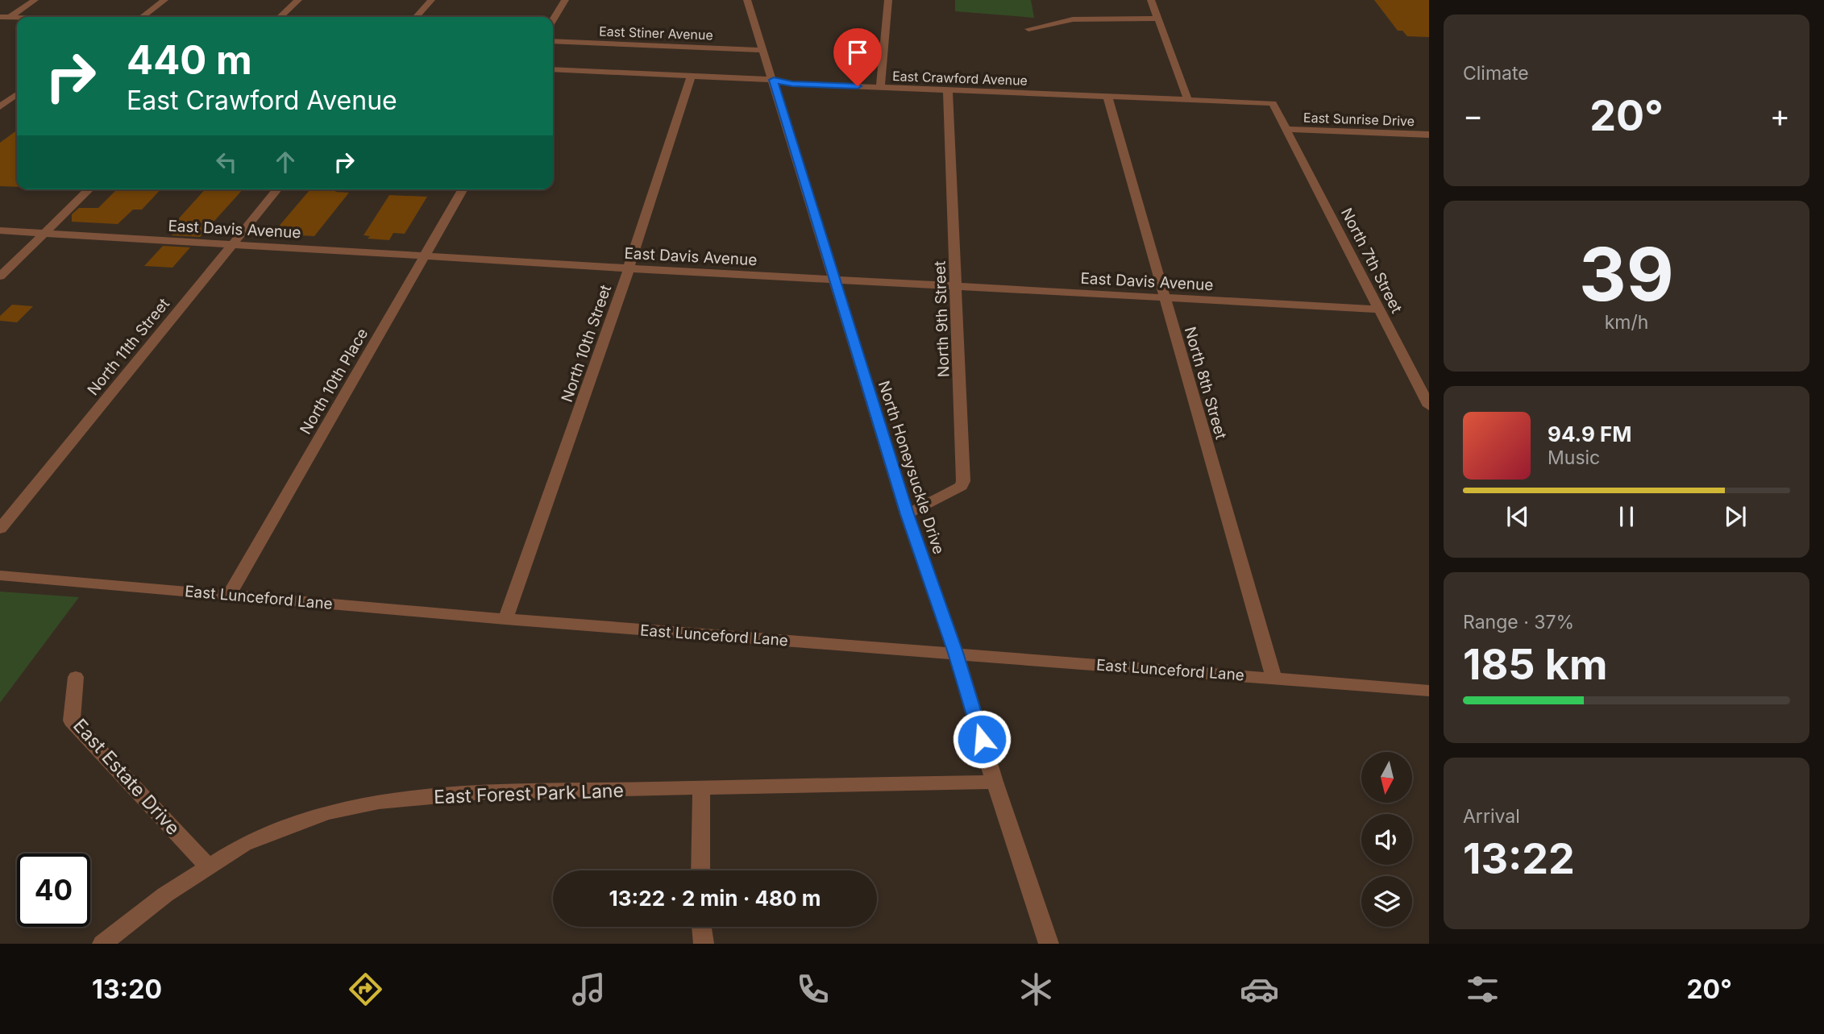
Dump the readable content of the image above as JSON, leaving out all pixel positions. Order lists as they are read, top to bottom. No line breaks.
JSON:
{"streets":{"street":["East Stiner Avenue","East Crawford Avenue","East Sunrise Drive","East Davis Avenue","North 7th Street","North 9th Street","North 10th Street","North 11th Street","North 10th Place","North 8th Street","North Honeysuckle Drive","East Lunceford Lane","East Estate Drive","East Forest Park Lane"]},"crossings":[["East Stiner Avenue","North Honeysuckle Drive"],["East Crawford Avenue","East Sunrise Drive"],["East Crawford Avenue","North 7th Street"],["East Crawford Avenue","North 9th Street"],["East Crawford Avenue","North 10th Street"],["East Crawford Avenue","North 8th Street"],["East Crawford Avenue","North Honeysuckle Drive"],["East Sunrise Drive","North 7th Street"],["East Davis Avenue","North 7th Street"],["East Davis Avenue","North 9th Street"],["East Davis Avenue","North 10th Street"],["East Davis Avenue","North 11th Street"],["East Davis Avenue","North 10th Place"],["East Davis Avenue","North 8th Street"],["East Davis Avenue","North Honeysuckle Drive"],["North 9th Street","North Honeysuckle Drive"],["North 10th Street","East Lunceford Lane"],["North 10th Place","East Lunceford Lane"],["North 8th Street","East Lunceford Lane"],["North Honeysuckle Drive","East Lunceford Lane"],["North Honeysuckle Drive","East Forest Park Lane"],["East Estate Drive","East Forest Park Lane"]],"north":"bottom","page":{"tile":["Climate",["39","km/h"],["Range · 37%","185 km"],["Arrival","13:22"]],"turn":["440 m","East Crawford Avenue"],"heat":["−","20°","+"],"song":["94.9 FM","Music"],"limit":"40","trip":"13:22 · 2 min · 480 m","tabs":["13:20","20°"]}}
